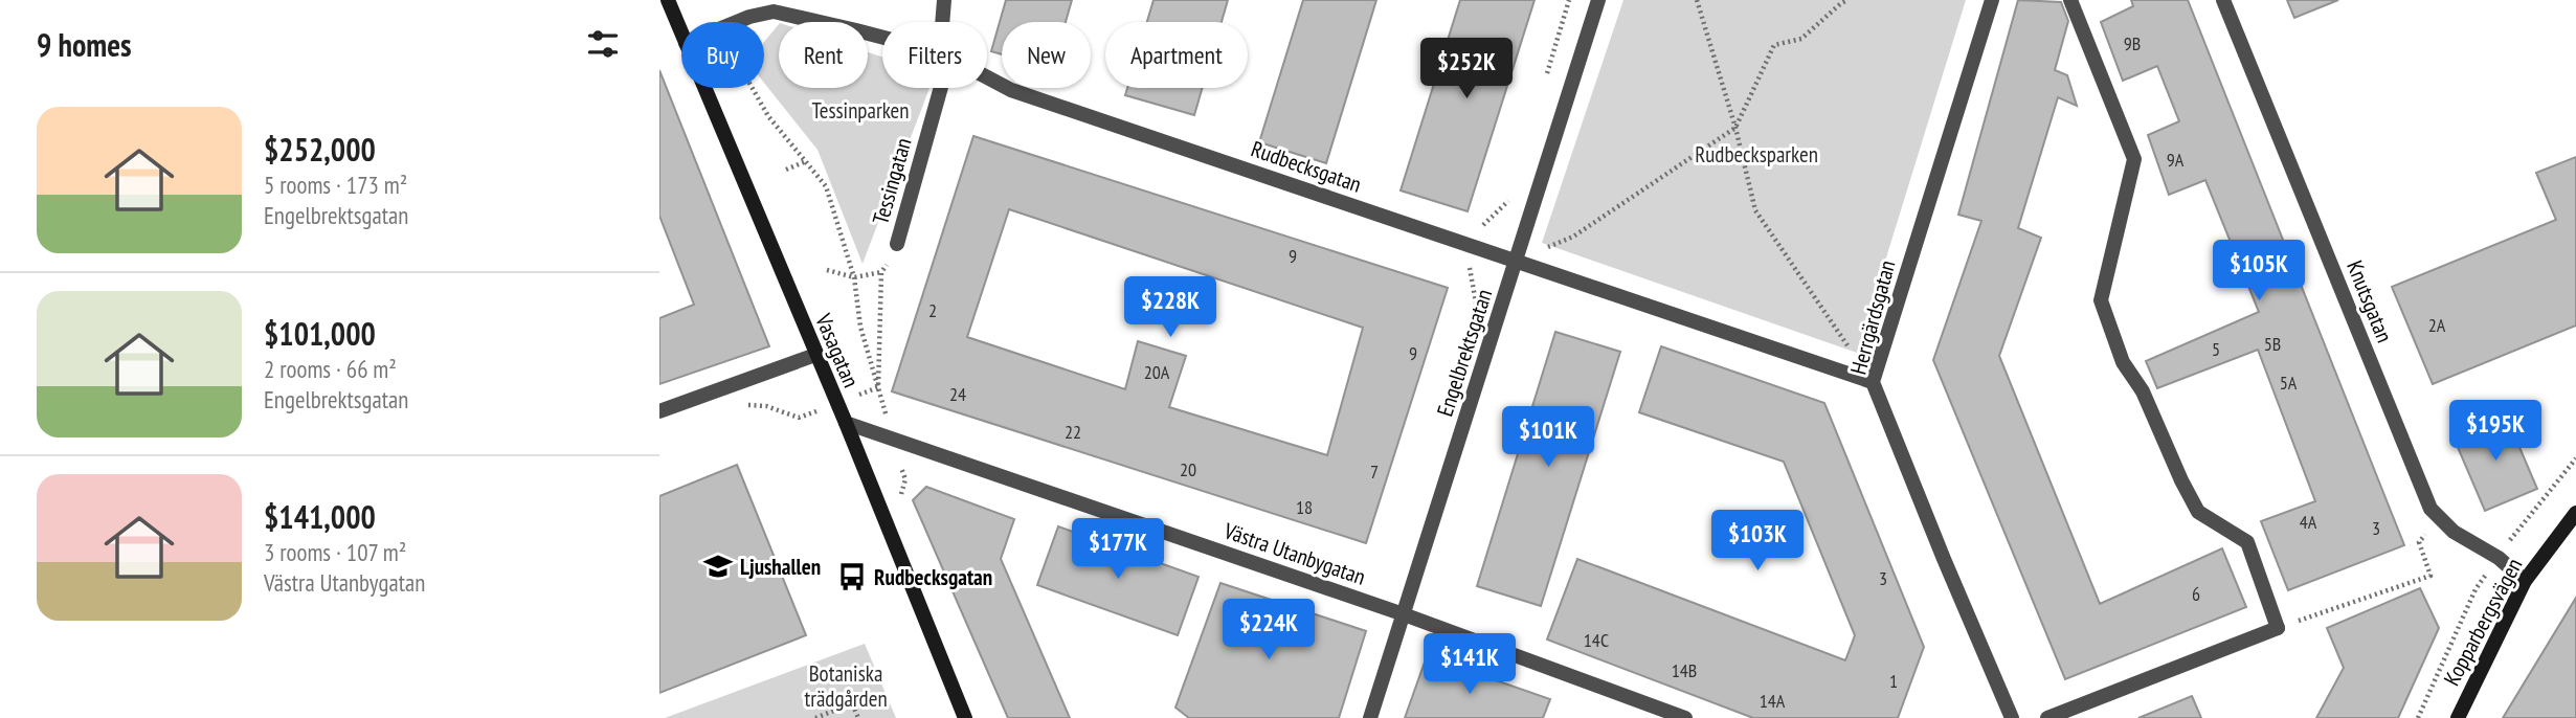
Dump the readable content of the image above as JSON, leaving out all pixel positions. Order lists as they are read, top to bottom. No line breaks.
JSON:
{"streets":{"street":["Rudbecksgatan","Tessingatan","Knutsgatan","Herrgärdsgatan","Vasagatan","Engelbrektsgatan","Västra Utanbygatan","Kopparbergsvägen"]},"crossings":[["Rudbecksgatan","Herrgärdsgatan"],["Rudbecksgatan","Engelbrektsgatan"],["Knutsgatan","Kopparbergsvägen"],["Vasagatan","Västra Utanbygatan"],["Engelbrektsgatan","Västra Utanbygatan"]],"parks":["Tessinparken","Rudbecksparken","Botaniska trädgården"],"places":{"school or university":["Ljushallen"],"bus stop":["Rudbecksgatan"]},"house_numbers":["9B","9A","9","2","2A","5B","5","9","20A","5A","24","22","20","7","18","4A","3","3","6","14C","14B","1","14A"],"page":{"heading":"9 homes","chip":["Buy","Rent","Filters","New","Apartment"],"price":["$252K","$105K","$228K","$195K","$101K","$103K","$177K","$224K","$141K"],"list":[{"name":"$252,000","note":"5 rooms · 173 m² · Engelbrektsgatan"},{"name":"$101,000","note":"2 rooms · 66 m² · Engelbrektsgatan"},{"name":"$141,000","note":"3 rooms · 107 m² · Västra Utanbygatan"}]}}
